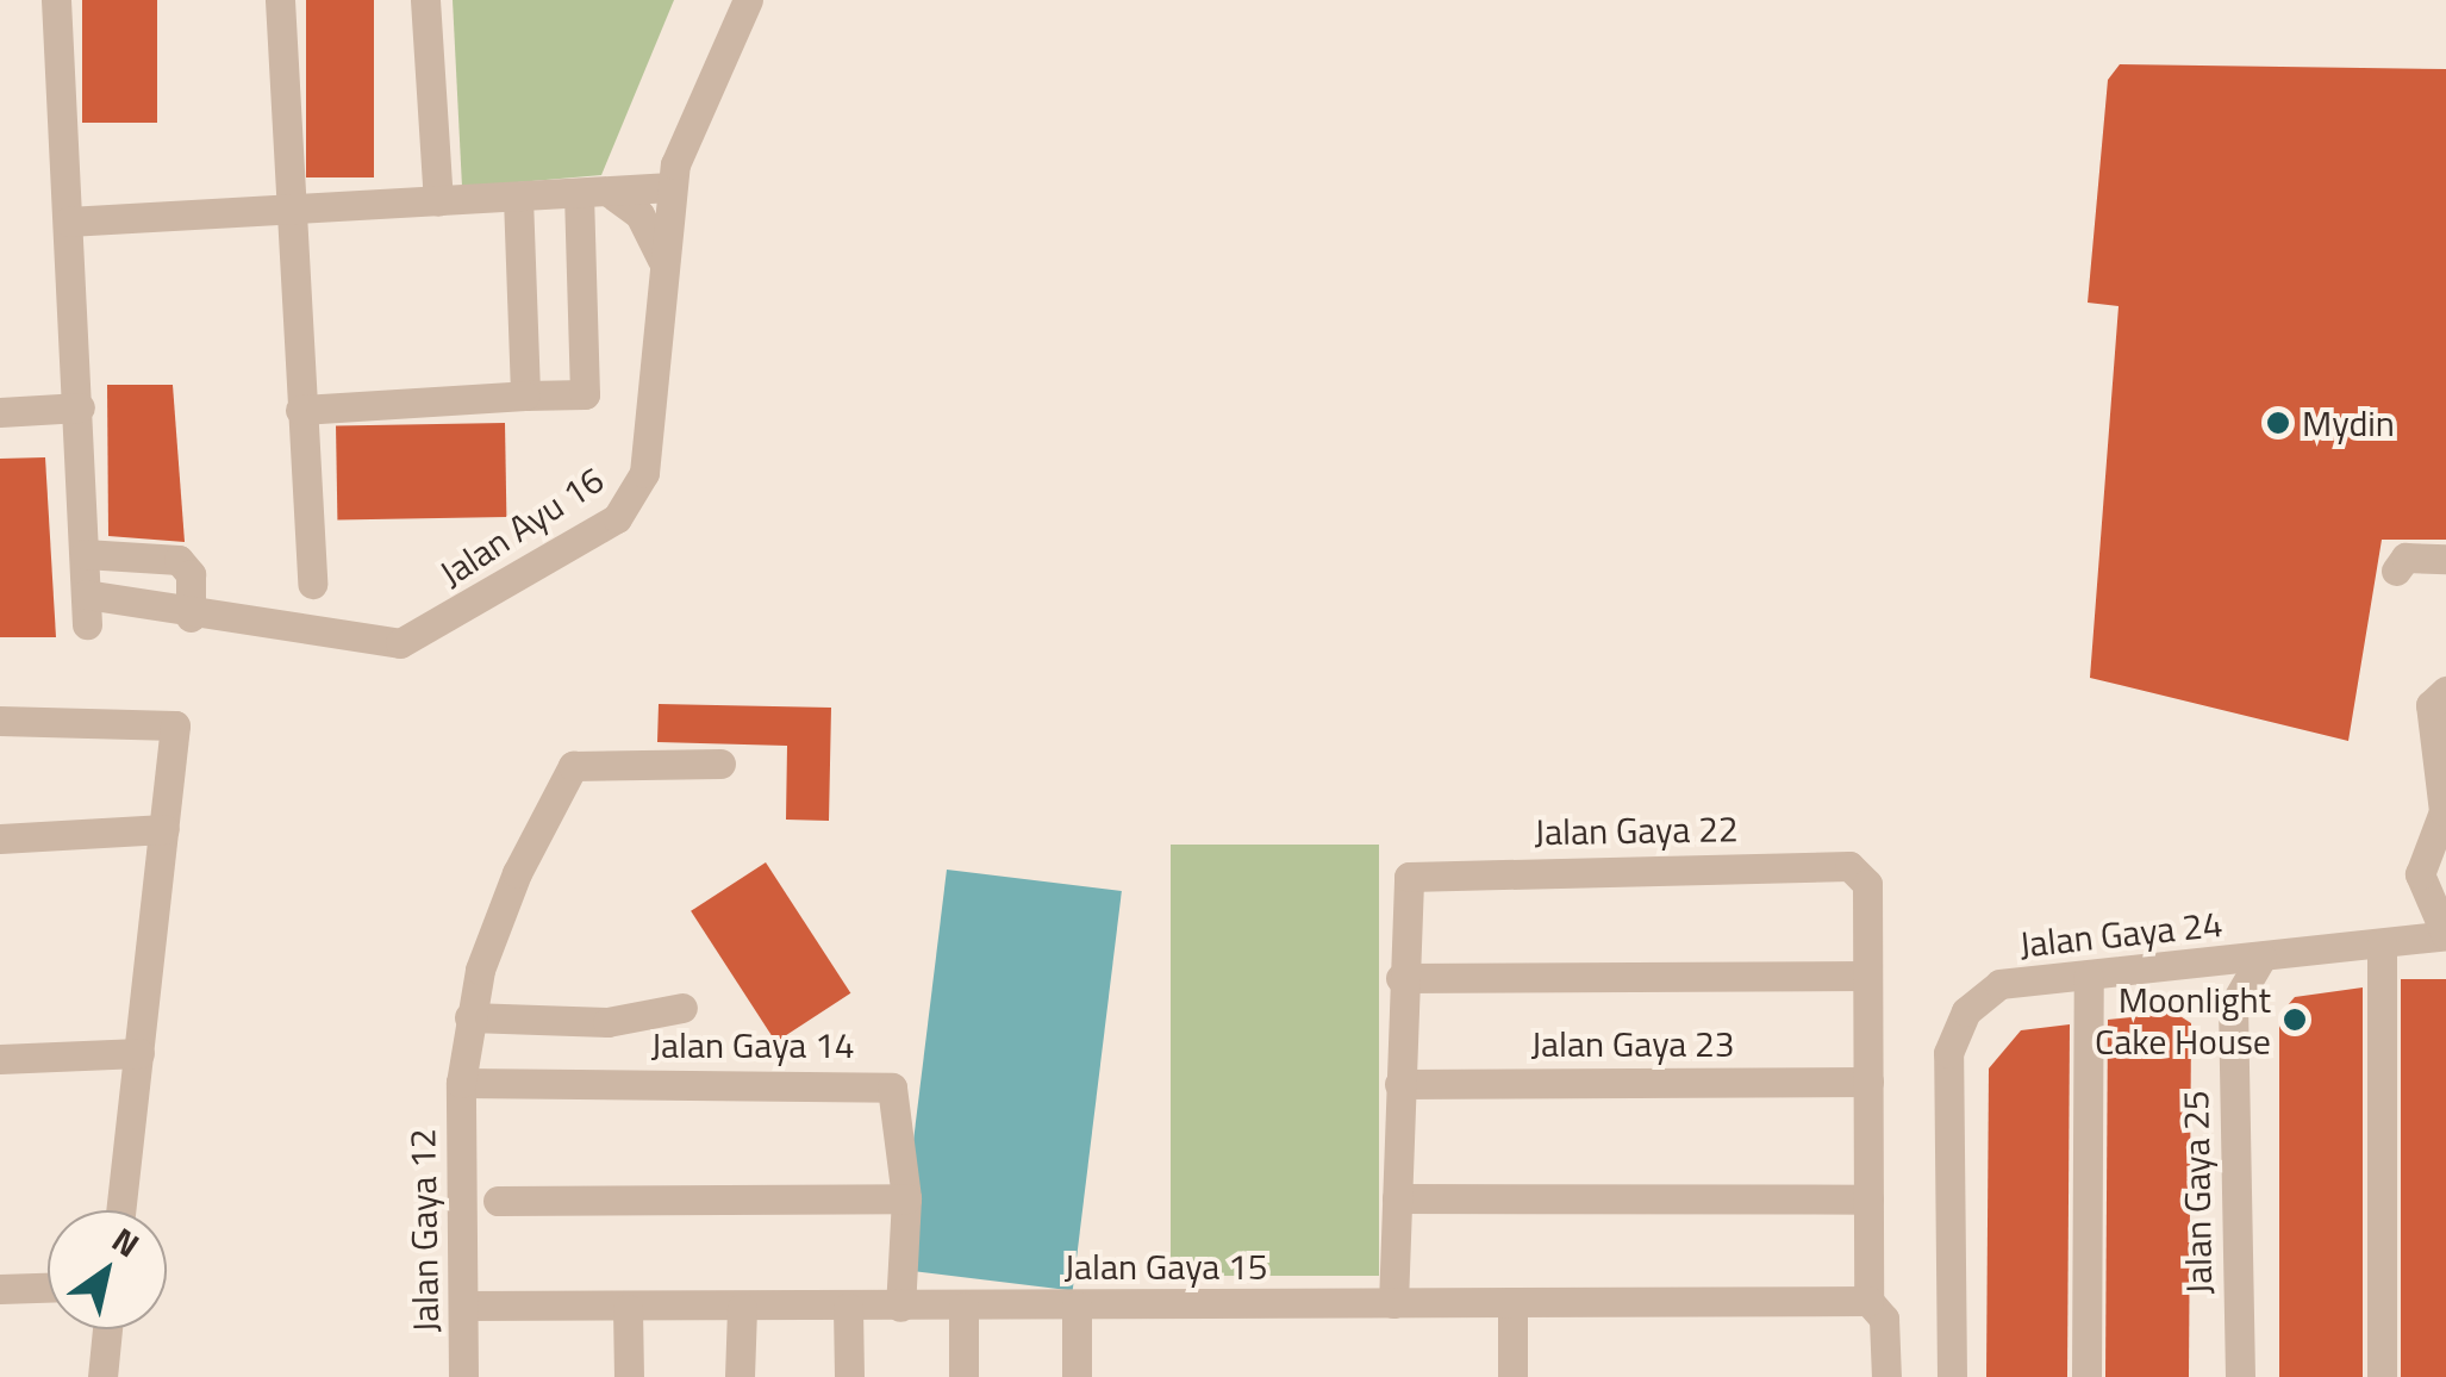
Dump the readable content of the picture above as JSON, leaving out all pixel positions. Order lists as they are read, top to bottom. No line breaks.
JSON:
{"streets":{"street":["Jalan Ayu 16","Jalan Gaya 22","Jalan Gaya 24","Jalan Gaya 23","Jalan Gaya 14","Jalan Gaya 25","Jalan Gaya 12","Jalan Gaya 15"]},"crossings":[["Jalan Gaya 22","Jalan Gaya 23"],["Jalan Gaya 22","Jalan Gaya 15"],["Jalan Gaya 14","Jalan Gaya 12"],["Jalan Gaya 14","Jalan Gaya 15"],["Jalan Gaya 12","Jalan Gaya 15"]],"places":["Mydin","Moonlight Cake House"],"north":"top right"}
